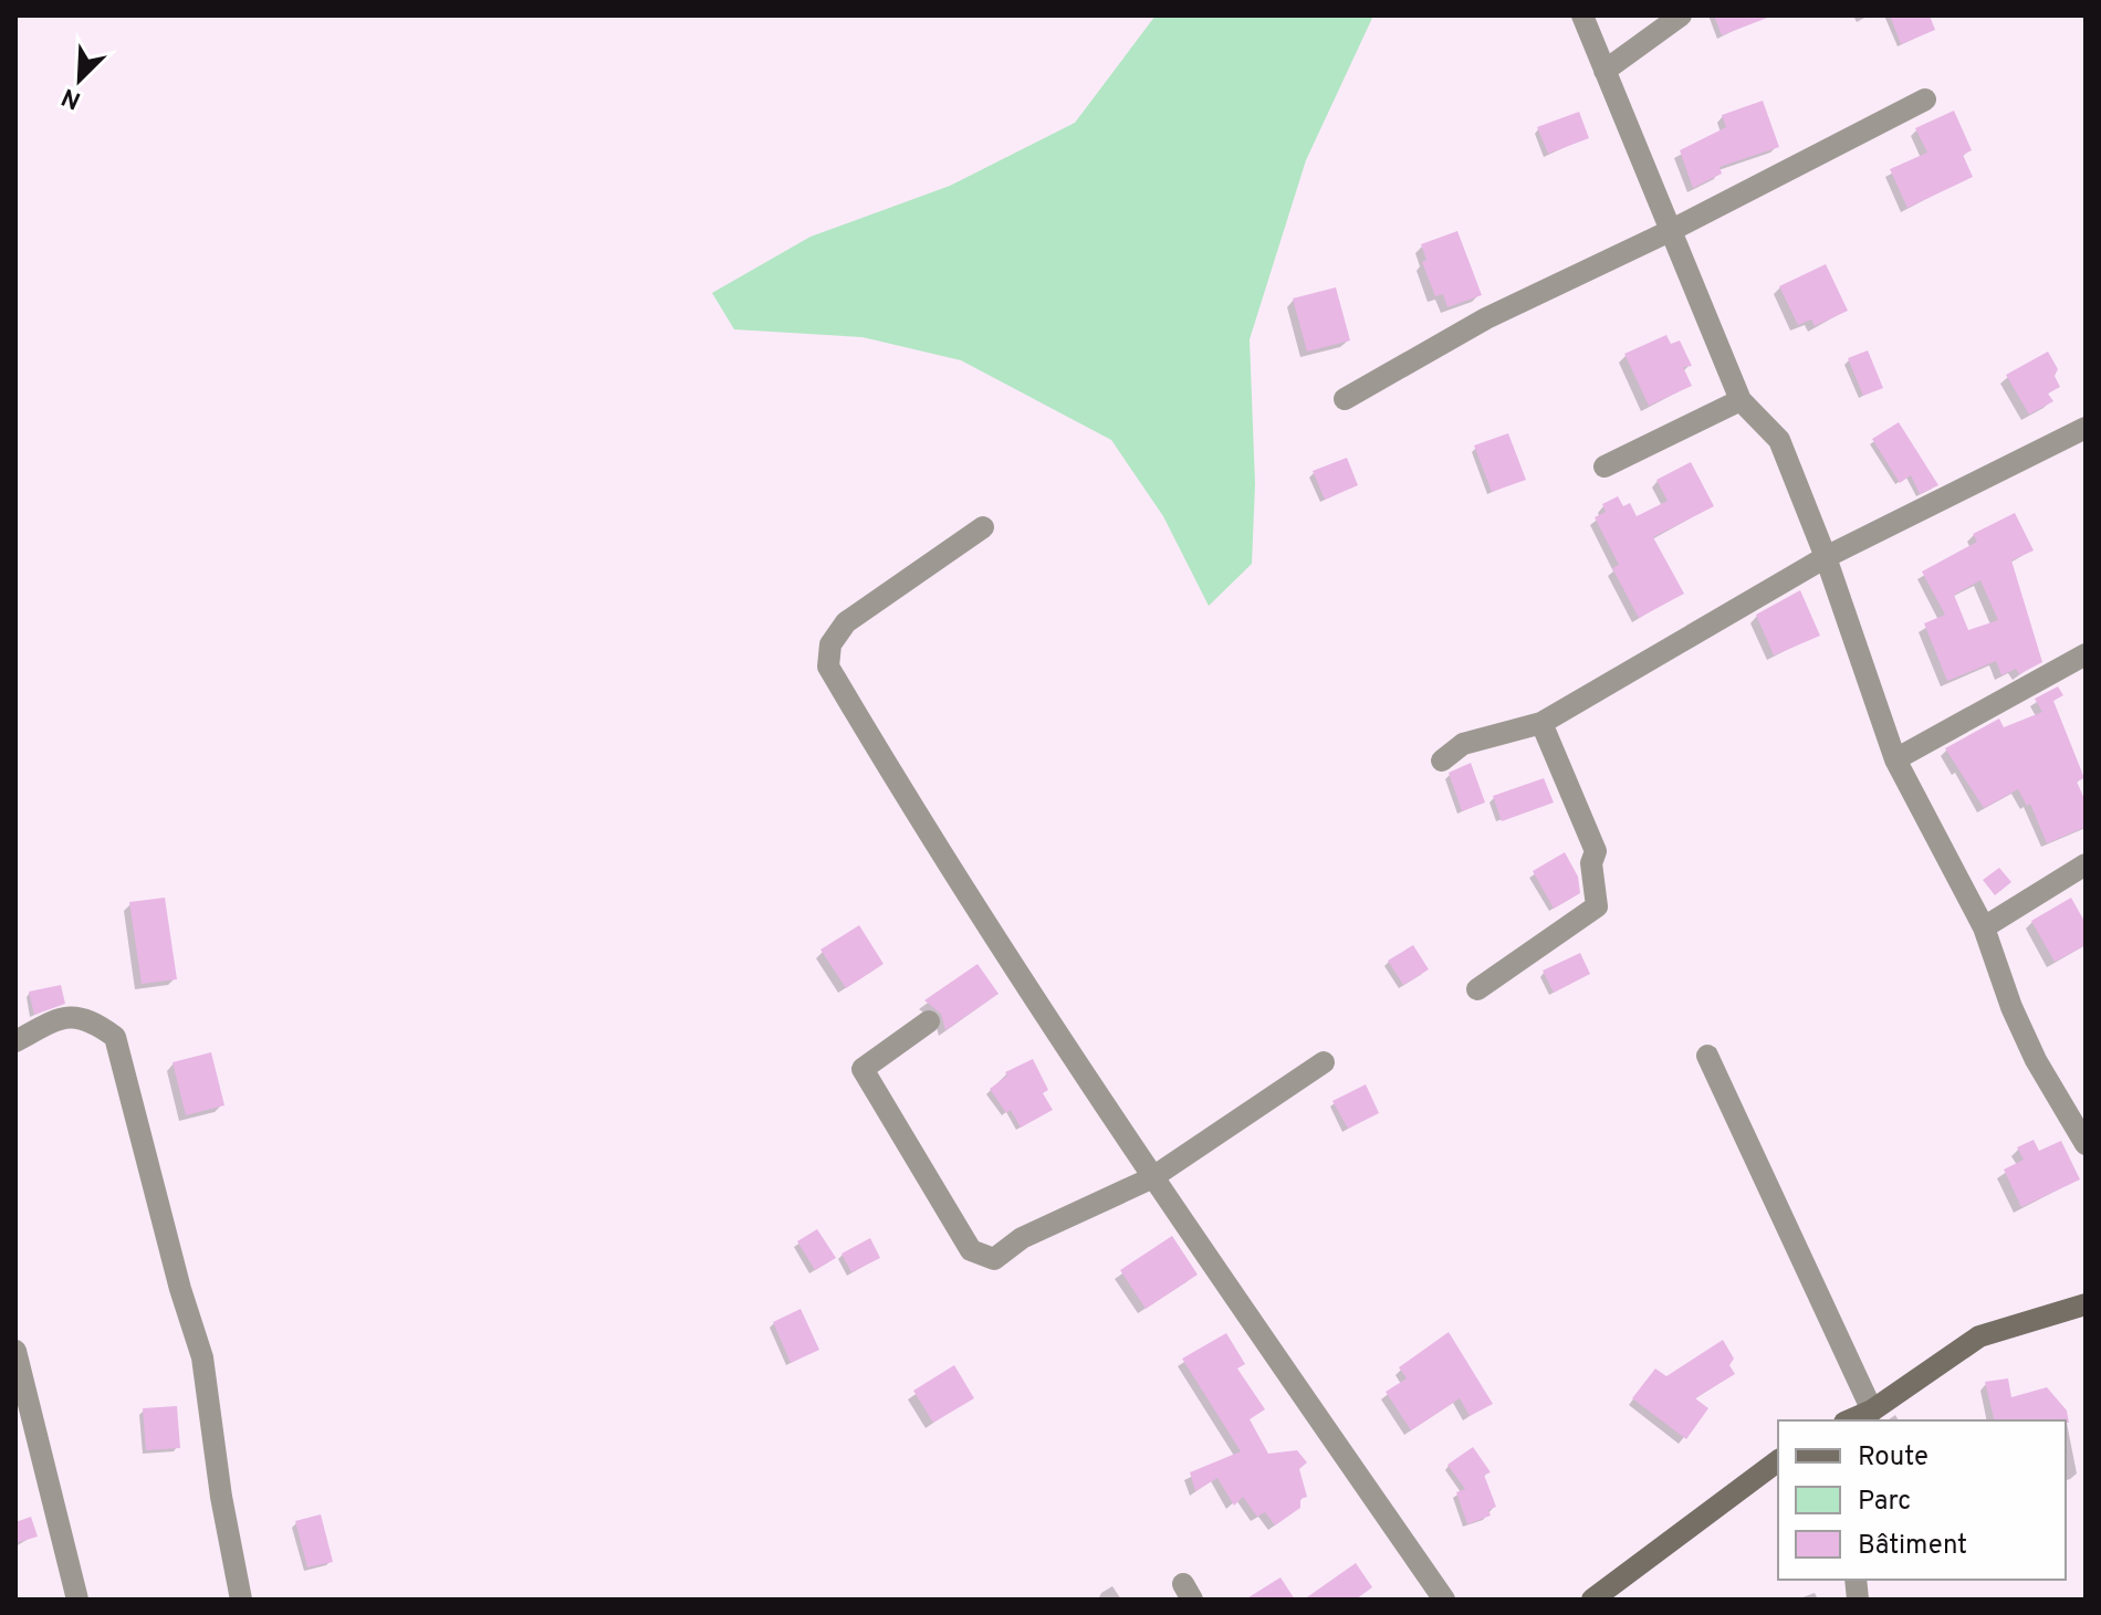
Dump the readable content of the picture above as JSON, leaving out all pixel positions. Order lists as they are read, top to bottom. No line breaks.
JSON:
{"legend":["Route","Parc","Bâtiment"],"north":"bottom left"}
